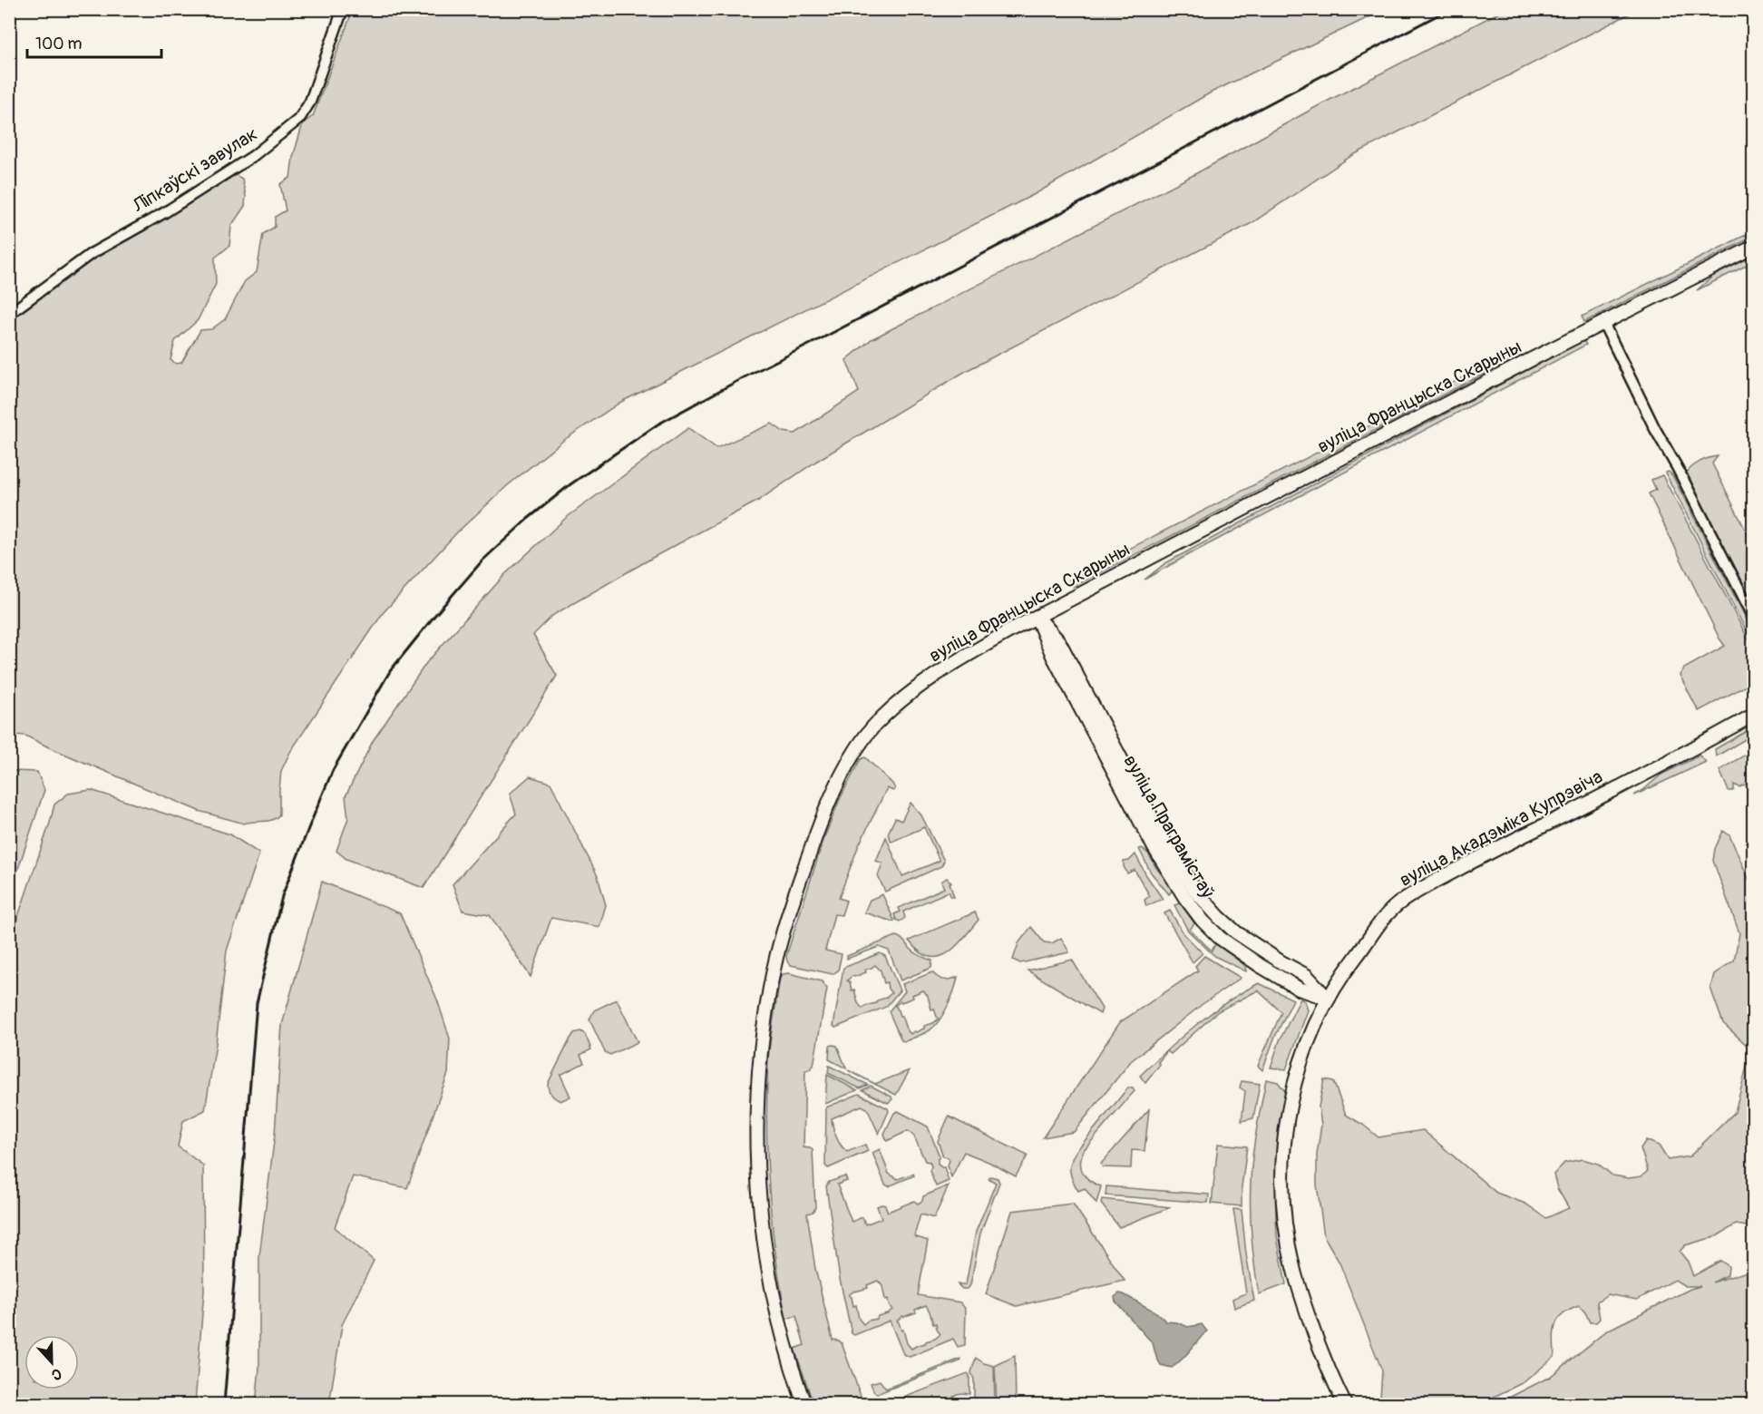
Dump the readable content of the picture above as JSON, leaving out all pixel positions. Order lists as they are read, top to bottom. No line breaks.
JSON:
{"streets":{"main road":["вуліца Францыска Скарыны","вуліца Праграмістаў","вуліца Акадэміка Купрэвіча"],"street":["Ліпкаўскі завулак"]},"crossings":[["вуліца Францыска Скарыны","вуліца Праграмістаў"],["вуліца Праграмістаў","вуліца Акадэміка Купрэвіча"]],"scale_bar":"100 m","north":"bottom"}
